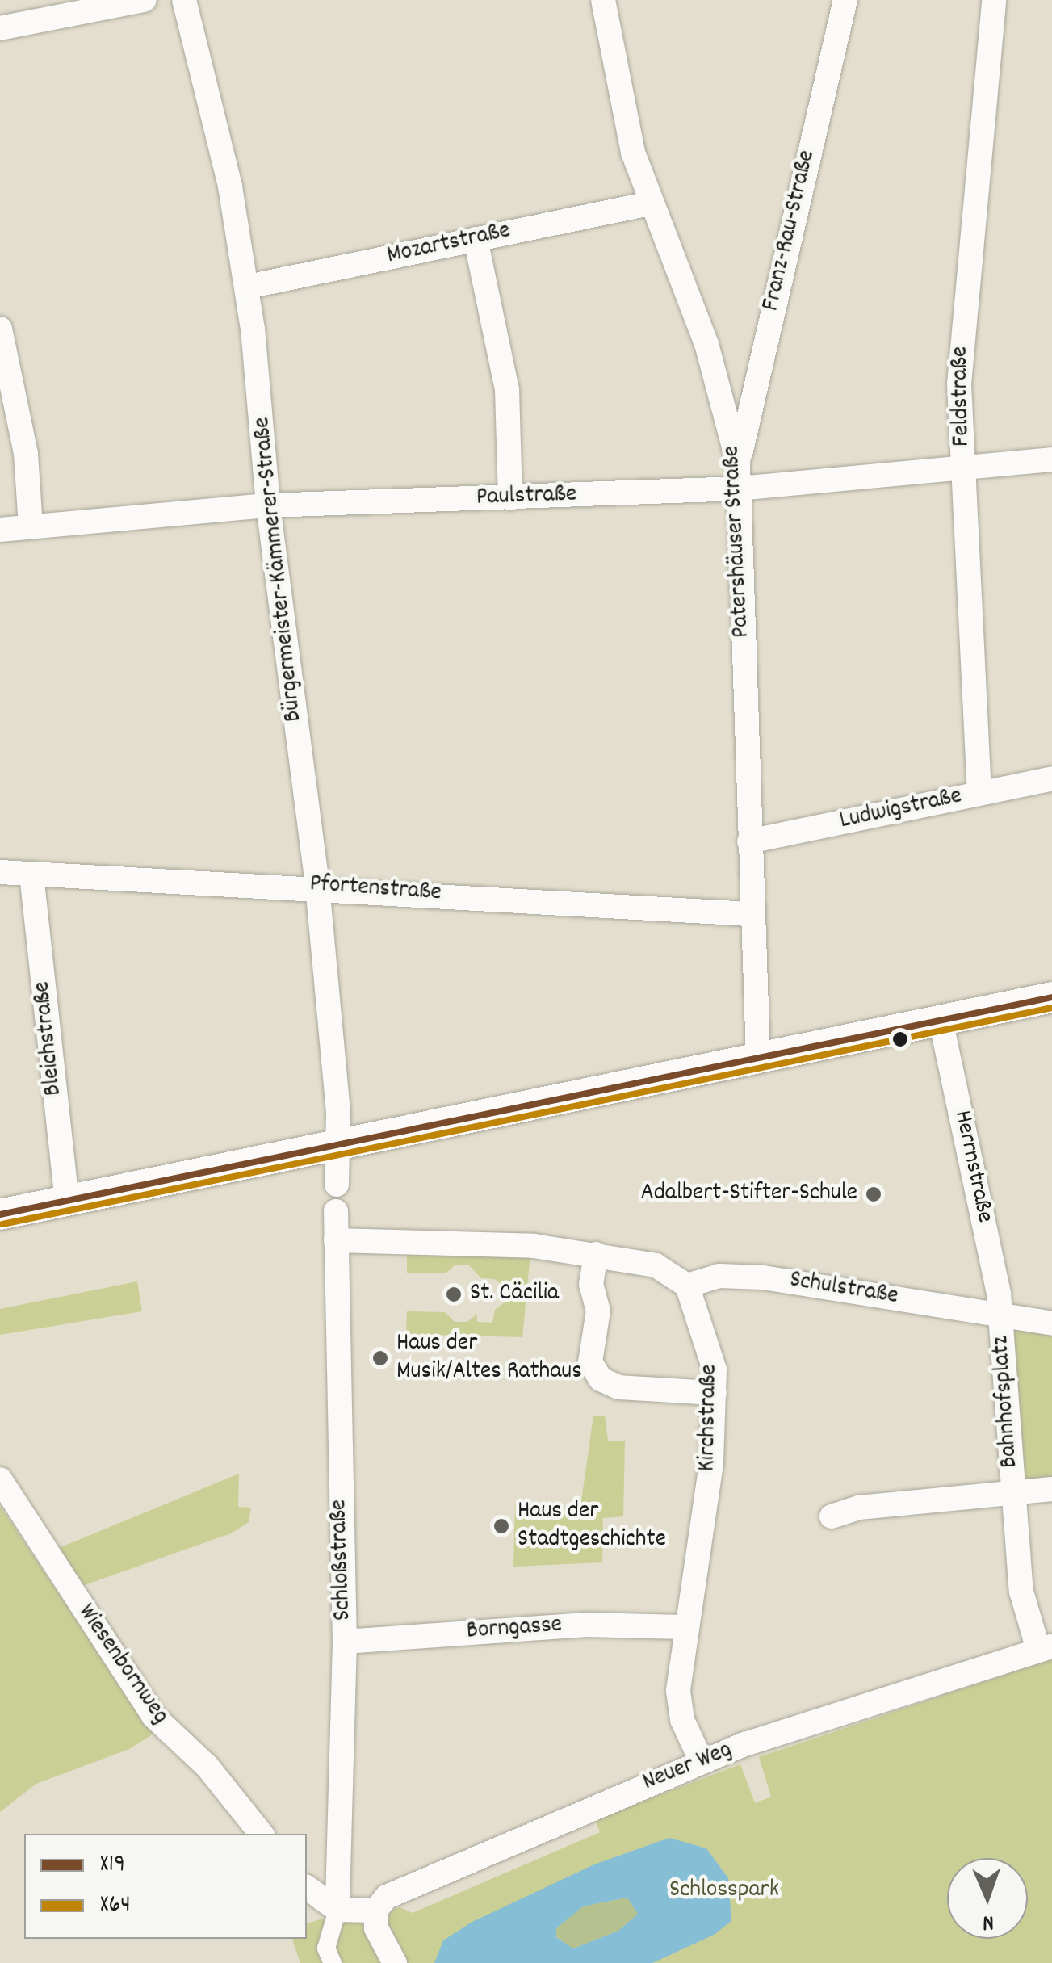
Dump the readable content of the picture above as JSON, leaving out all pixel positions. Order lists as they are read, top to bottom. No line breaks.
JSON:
{"streets":{"street":["Franz-Rau-Straße","Mozartstraße","Feldstraße","Paulstraße","Patershäuser Straße","Bürgermeister-Kämmerer-Straße","Ludwigstraße","Pfortenstraße","Bleichstraße","Herrnstraße","Schulstraße","Bahnhofsplatz","Kirchstraße","Schloßstraße","Borngasse","Wiesenbornweg","Neuer Weg"]},"crossings":[["Franz-Rau-Straße","Patershäuser Straße"],["Mozartstraße","Patershäuser Straße"],["Mozartstraße","Bürgermeister-Kämmerer-Straße"],["Feldstraße","Paulstraße"],["Feldstraße","Ludwigstraße"],["Paulstraße","Patershäuser Straße"],["Paulstraße","Bürgermeister-Kämmerer-Straße"],["Patershäuser Straße","Ludwigstraße"],["Patershäuser Straße","Pfortenstraße"],["Bürgermeister-Kämmerer-Straße","Pfortenstraße"],["Pfortenstraße","Bleichstraße"],["Herrnstraße","Schulstraße"],["Herrnstraße","Bahnhofsplatz"],["Schulstraße","Bahnhofsplatz"],["Schulstraße","Kirchstraße"],["Kirchstraße","Borngasse"],["Kirchstraße","Neuer Weg"],["Schloßstraße","Borngasse"]],"parks":["Schlosspark"],"places":["Adalbert-Stifter-Schule","St. Cäcilia","Haus der Musik/Altes Rathaus","Haus der Stadtgeschichte"],"lines":["transit line X19","transit line X64"],"legend":["X19","X64"],"north":"bottom"}
